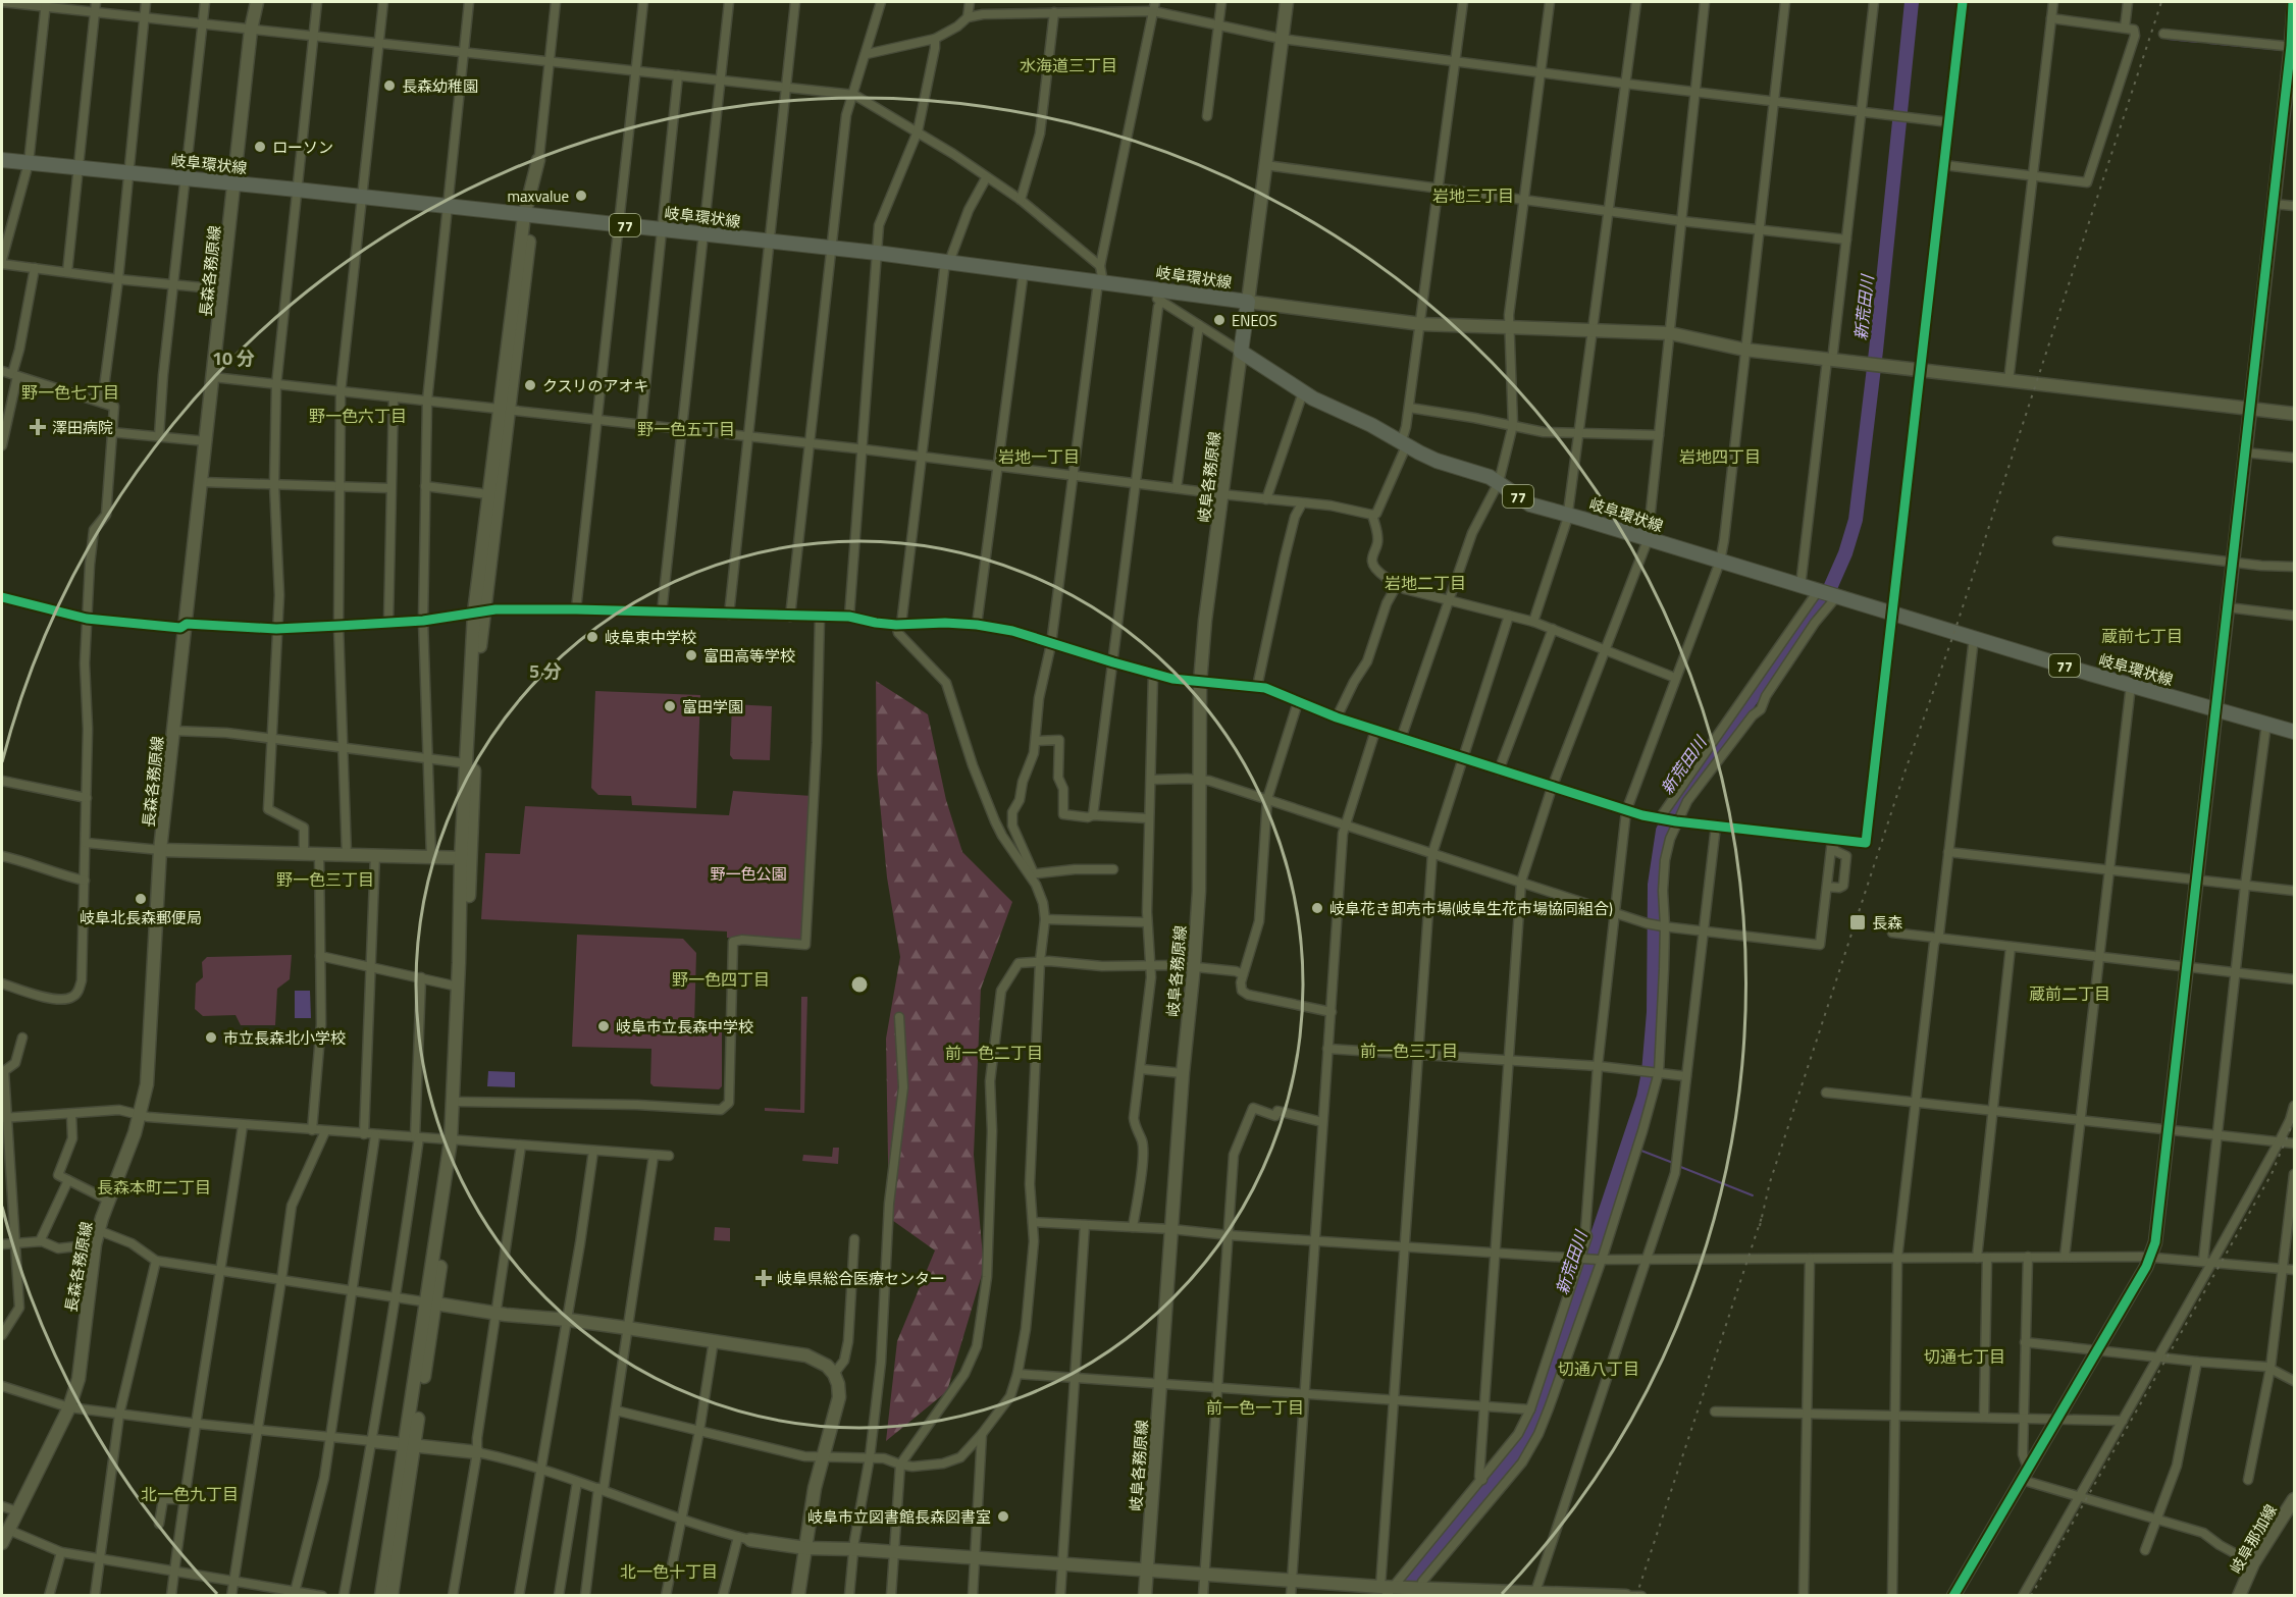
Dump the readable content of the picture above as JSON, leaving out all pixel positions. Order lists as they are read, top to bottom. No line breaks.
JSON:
{"streets":{"main road":["岐阜環状線","77"],"street":["長森各務原線","岐阜各務原線","岐阜那加線"]},"crossings":[["岐阜環状線","長森各務原線"],["岐阜環状線","岐阜各務原線"]],"districts":["水海道三丁目","岩地三丁目","野一色七丁目","野一色六丁目","野一色五丁目","岩地一丁目","岩地四丁目","岩地二丁目","蔵前七丁目","野一色三丁目","野一色四丁目","蔵前二丁目","前一色三丁目","前一色二丁目","長森本町二丁目","切通七丁目","切通八丁目","前一色一丁目","北一色九丁目","北一色十丁目"],"water":["新荒田川"],"parks":["野一色公園"],"places":{"other":["長森幼稚園","ローソン","maxvalue","ENEOS","クスリのアオキ","岐阜東中学校","富田高等学校","富田学園","岐阜北長森郵便局","岐阜花き卸売市場(岐阜生花市場協同組合)","岐阜市立長森中学校","市立長森北小学校","岐阜市立図書館長森図書室"],"health":["澤田病院","岐阜県総合医療センター"],"transit":["長森"]},"rings":["10 分","5 分"]}
